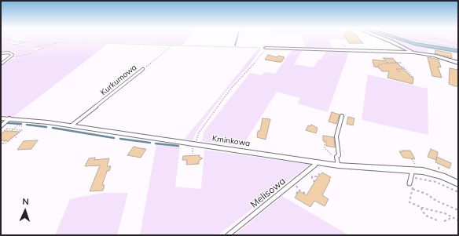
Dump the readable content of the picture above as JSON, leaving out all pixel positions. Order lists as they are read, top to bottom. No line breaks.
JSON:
{"streets":{"street":["Kminkowa"],"lane":["Kurkumowa","Melisowa"]},"crossings":[["Kurkumowa","Kminkowa"],["Kminkowa","Melisowa"]],"north":"top"}
